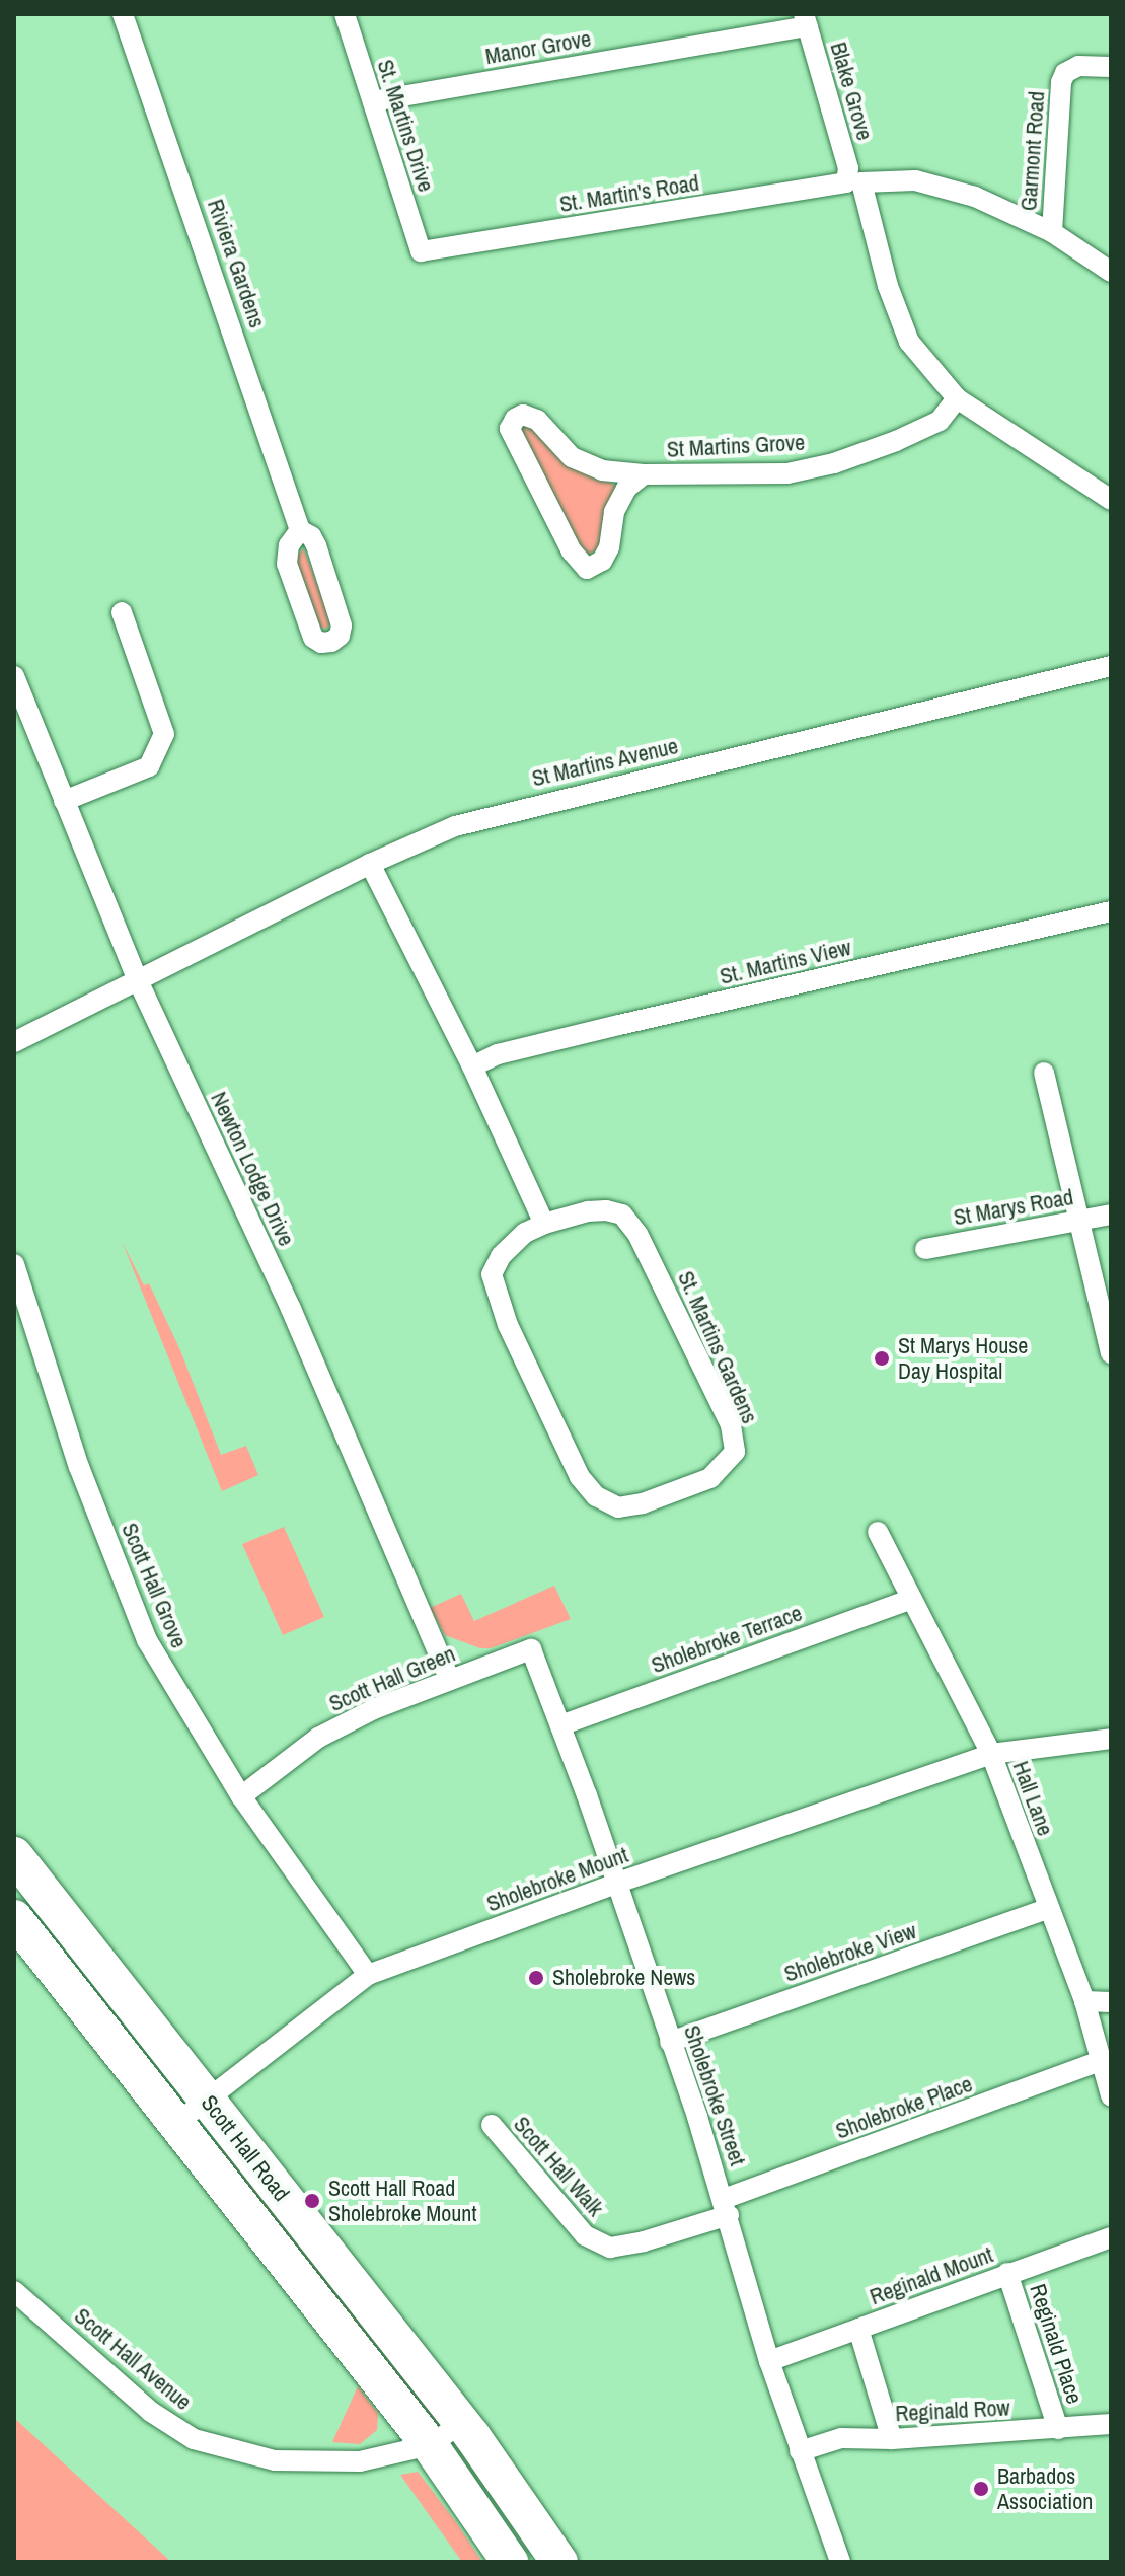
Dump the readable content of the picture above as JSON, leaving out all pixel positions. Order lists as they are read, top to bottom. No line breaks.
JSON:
{"streets":{"highway":["Scott Hall Road"],"street":["Manor Grove","Blake Grove","St. Martins Drive","Garmont Road","St. Martin's Road","Riviera Gardens","St Martins Grove","St Martins Avenue","St. Martins View","Newton Lodge Drive","St Marys Road","St. Martins Gardens","Scott Hall Grove","Sholebroke Terrace","Scott Hall Green","Hall Lane","Sholebroke Mount","Sholebroke View","Sholebroke Street","Sholebroke Place","Scott Hall Walk","Reginald Mount","Reginald Place","Scott Hall Avenue","Reginald Row"]},"crossings":[["Manor Grove","Blake Grove"],["Manor Grove","St. Martins Drive"],["Blake Grove","St. Martin's Road"],["Blake Grove","St Martins Grove"],["St. Martins Drive","St. Martin's Road"],["Garmont Road","St. Martin's Road"],["St Martins Avenue","Newton Lodge Drive"],["Newton Lodge Drive","Scott Hall Green"],["Scott Hall Grove","Scott Hall Green"],["Scott Hall Grove","Sholebroke Mount"],["Sholebroke Terrace","Hall Lane"],["Sholebroke Terrace","Sholebroke Street"],["Scott Hall Green","Sholebroke Street"],["Hall Lane","Sholebroke Mount"],["Hall Lane","Sholebroke View"],["Hall Lane","Sholebroke Place"],["Sholebroke Mount","Sholebroke Street"],["Sholebroke Mount","Scott Hall Road"],["Sholebroke View","Sholebroke Street"],["Sholebroke Street","Sholebroke Place"],["Sholebroke Street","Scott Hall Walk"],["Sholebroke Street","Reginald Mount"],["Sholebroke Street","Reginald Row"],["Sholebroke Place","Scott Hall Walk"],["Scott Hall Road","Scott Hall Avenue"],["Reginald Mount","Reginald Place"],["Reginald Place","Reginald Row"]],"places":["St Marys House Day Hospital","Sholebroke News","Scott Hall Road Sholebroke Mount","Barbados Association"]}
